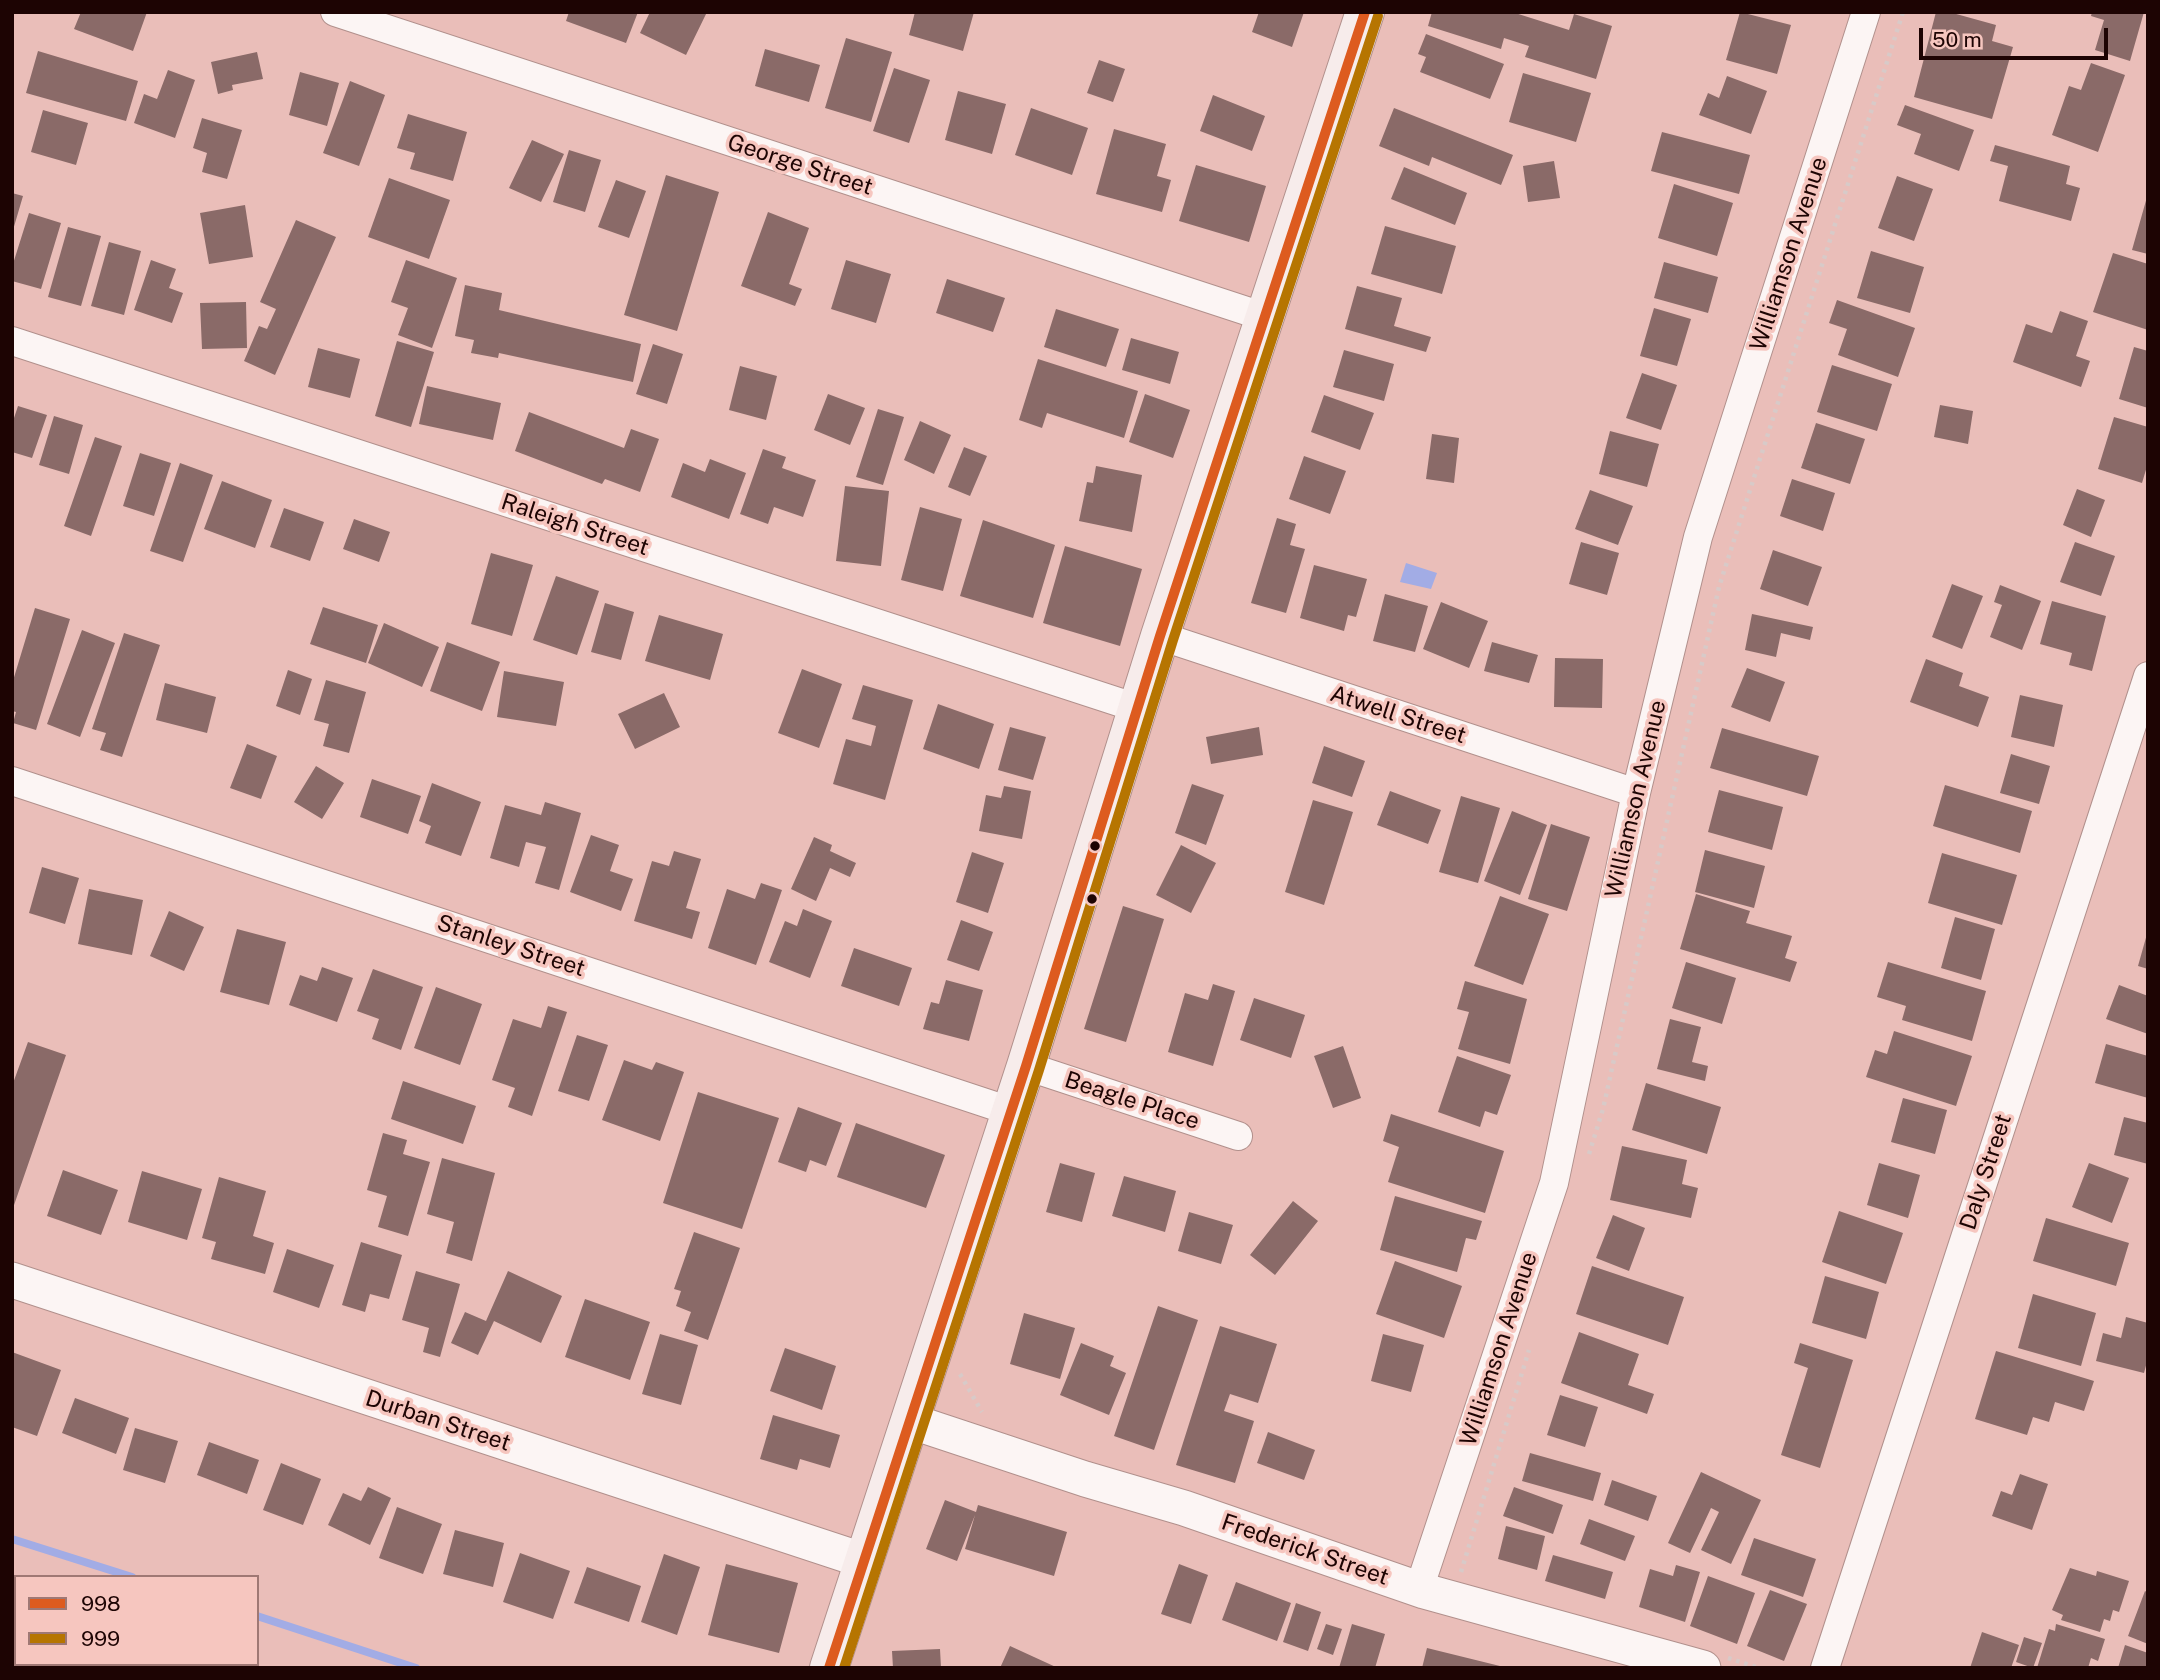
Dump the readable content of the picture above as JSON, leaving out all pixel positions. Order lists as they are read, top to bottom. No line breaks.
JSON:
{"streets":{"street":["George Street","Williamson Avenue","Raleigh Street","Atwell Street","Stanley Street","Beagle Place","Daly Street","Durban Street","Frederick Street"]},"crossings":[["Williamson Avenue","Atwell Street"],["Williamson Avenue","Frederick Street"]],"lines":["transit line 998","transit line 999"],"legend":["998","999"],"scale_bar":"50 m"}
